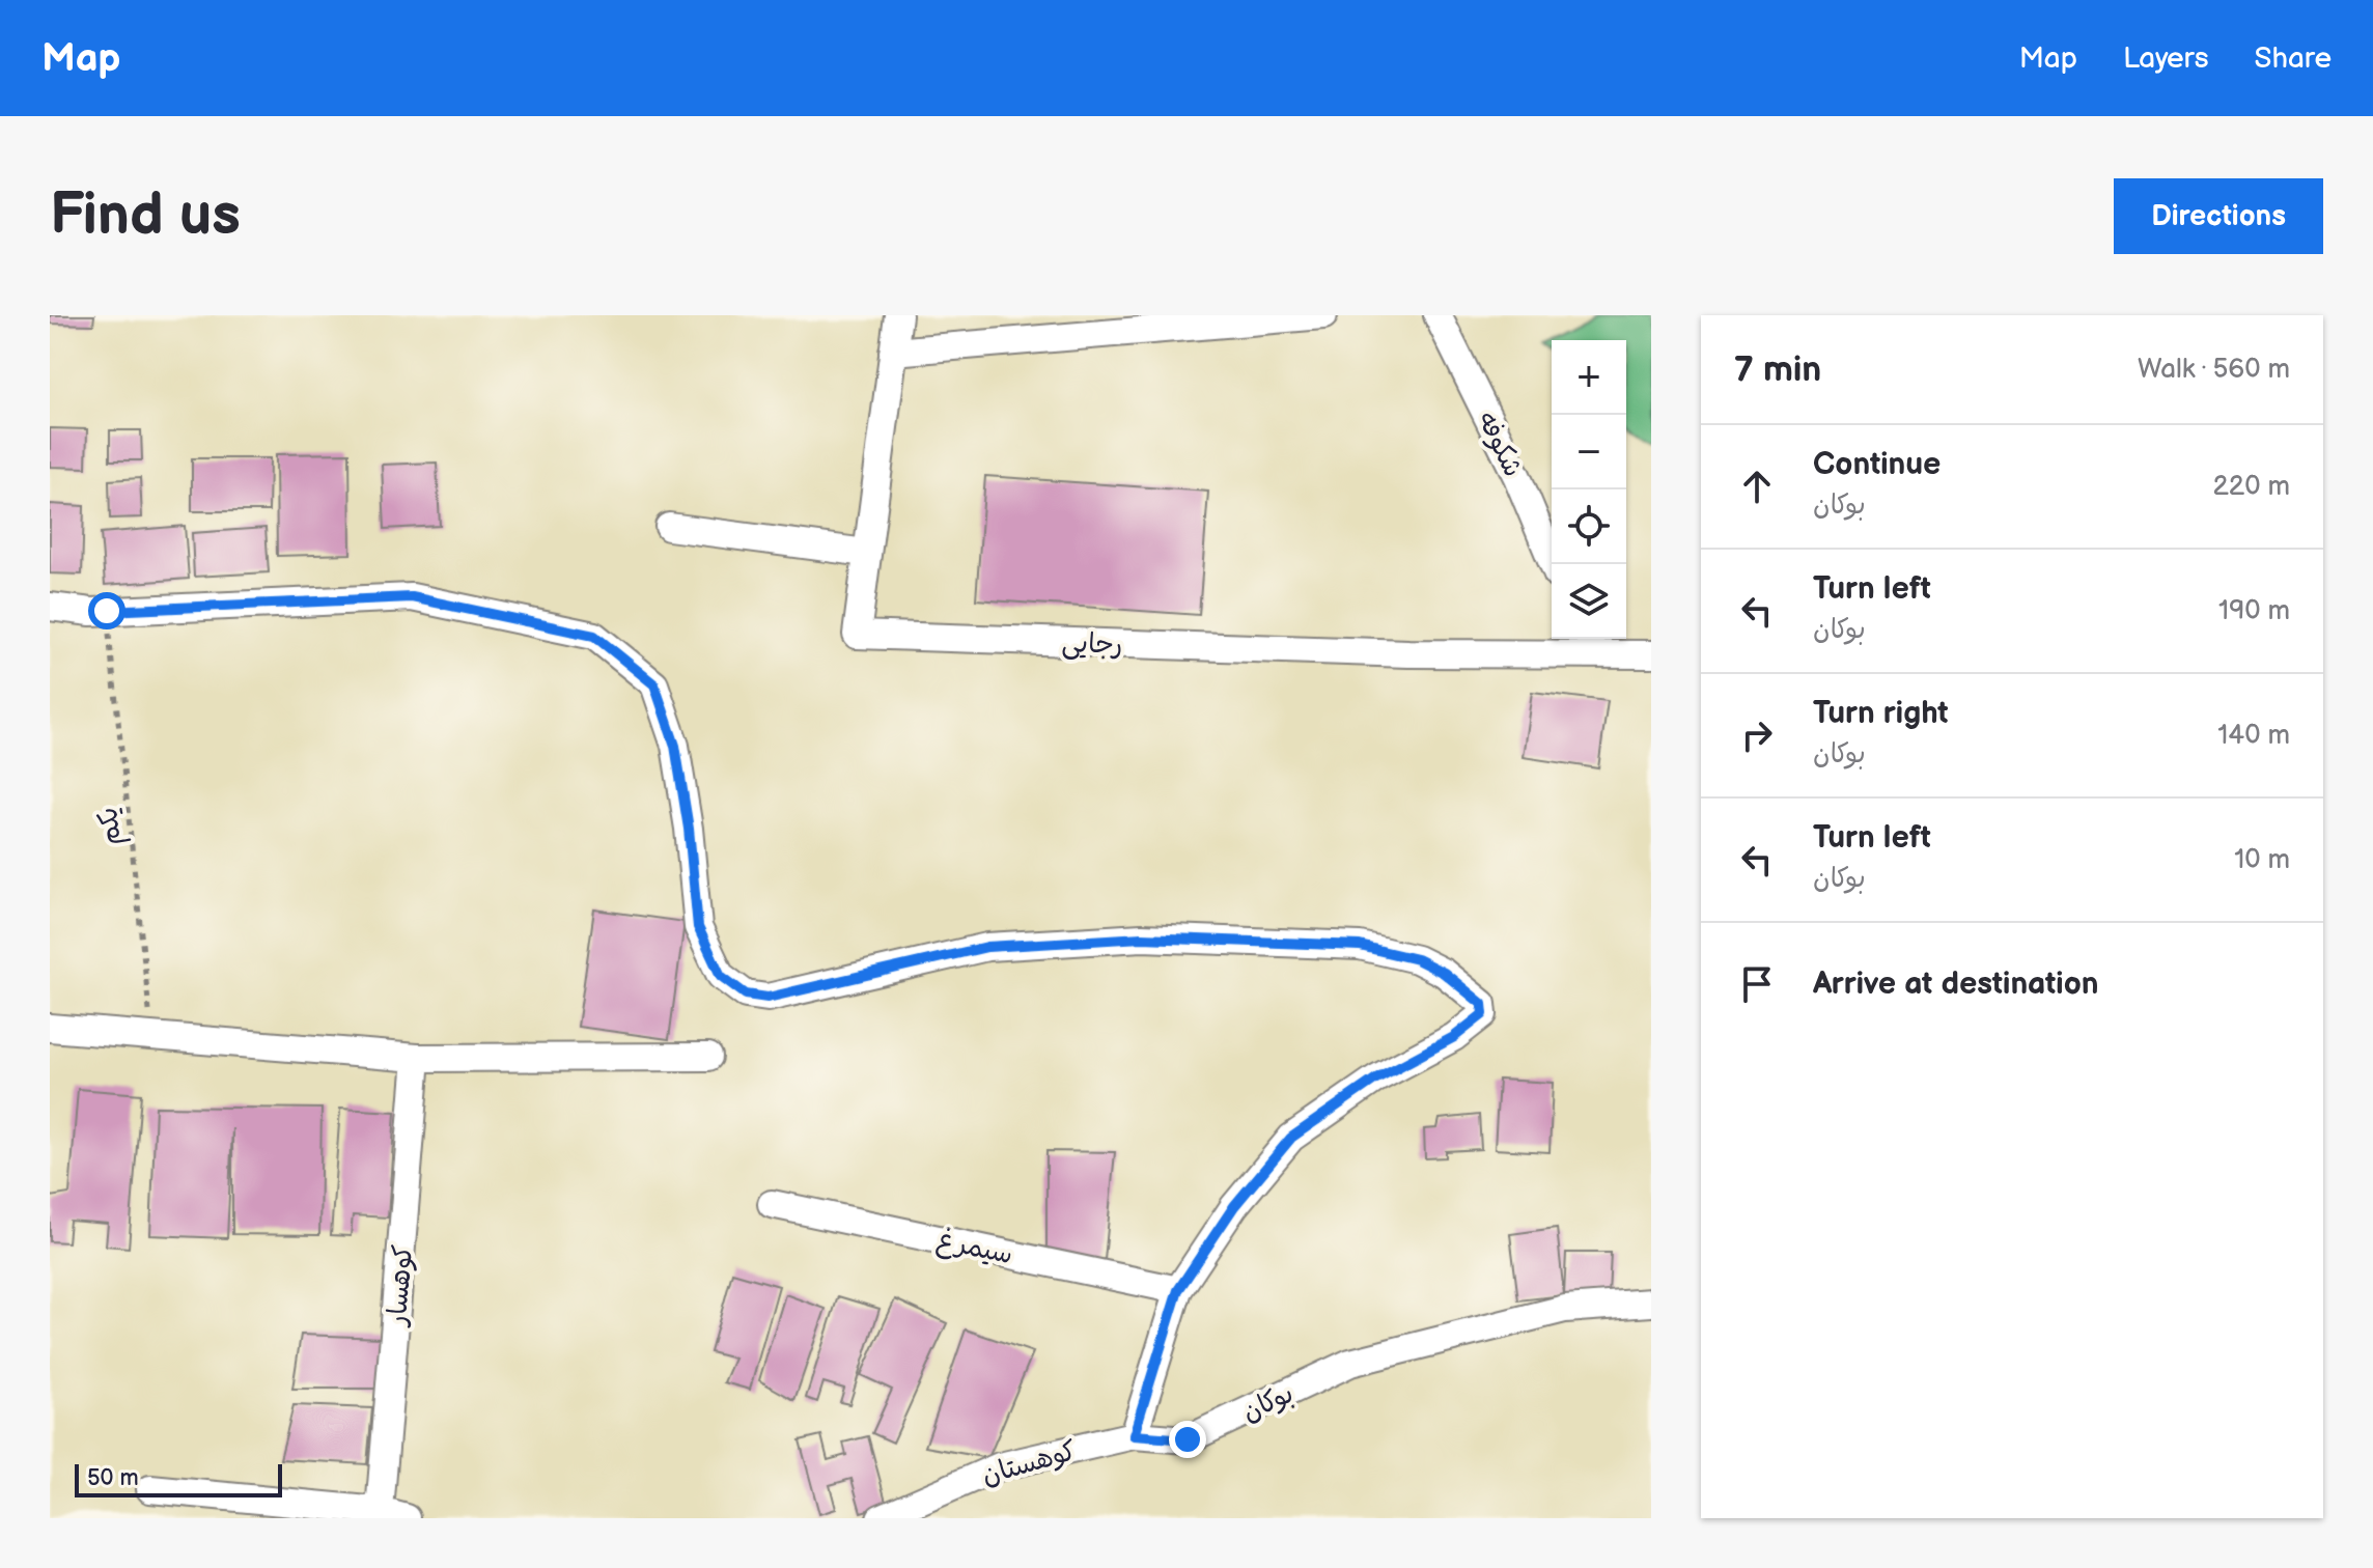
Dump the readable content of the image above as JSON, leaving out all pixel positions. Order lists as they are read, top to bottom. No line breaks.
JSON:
{"streets":{"street":["شکوفه","رجایی","سیمرغ","کوهسار","بوکان","کوهستان"],"path":["یکم"]},"crossings":[["بوکان","کوهستان"]],"scale_bar":"50 m","page":{"header":"Map","nav":["Map","Layers","Share"],"buttons":"Directions","title":"Find us","heading":["7 min","Walk · 560 m"],"map_buttons":["+","−"],"list":[["Continue","بوکان","220 m"],["Turn left","بوکان","190 m"],["Turn right","بوکان","140 m"],["Turn left","بوکان","10 m"],"Arrive at destination"],"scale":"50 m"}}
